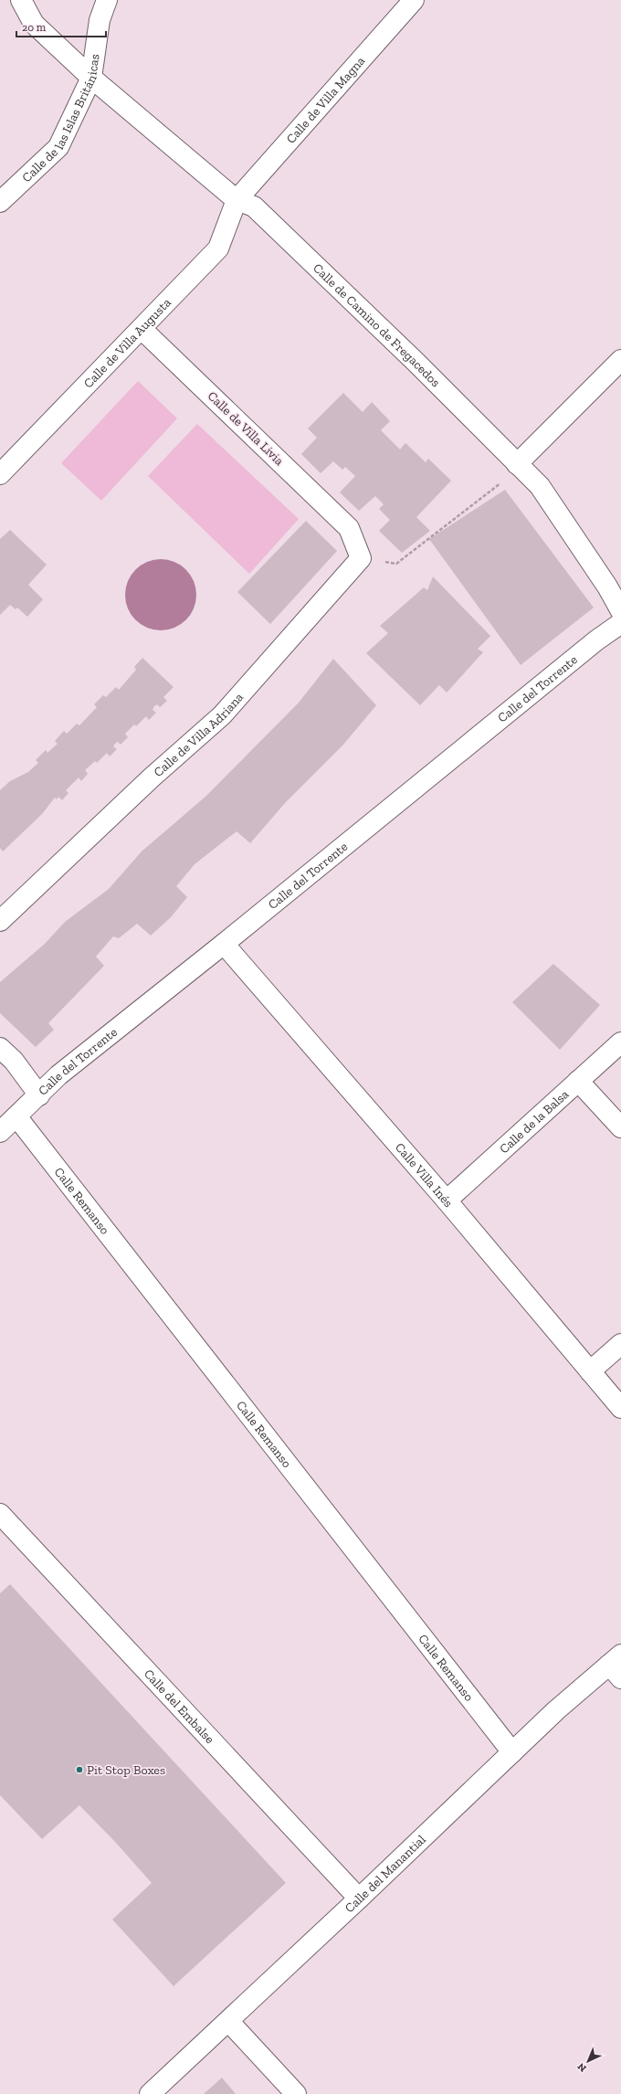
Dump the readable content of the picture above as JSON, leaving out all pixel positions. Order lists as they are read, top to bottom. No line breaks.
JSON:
{"streets":{"street":["Calle de Villa Magna","Calle de las Islas Británicas","Calle de Camino de Fregacedos","Calle de Villa Augusta","Calle de Villa Livia","Calle del Torrente","Calle de Villa Adriana","Calle de la Balsa","Calle Villa Inés","Calle Remanso","Calle del Embalse","Calle del Manantial"]},"crossings":[["Calle de Villa Magna","Calle de Camino de Fregacedos"],["Calle de Villa Magna","Calle de Villa Augusta"],["Calle de las Islas Británicas","Calle de Camino de Fregacedos"],["Calle de Camino de Fregacedos","Calle de Villa Augusta"],["Calle de Villa Augusta","Calle de Villa Livia"],["Calle de Villa Livia","Calle de Villa Adriana"],["Calle del Torrente","Calle Villa Inés"],["Calle del Torrente","Calle Remanso"],["Calle de la Balsa","Calle Villa Inés"],["Calle Remanso","Calle del Manantial"],["Calle del Embalse","Calle del Manantial"]],"places":["Pit Stop Boxes"],"scale_bar":"20 m","north":"bottom left"}
